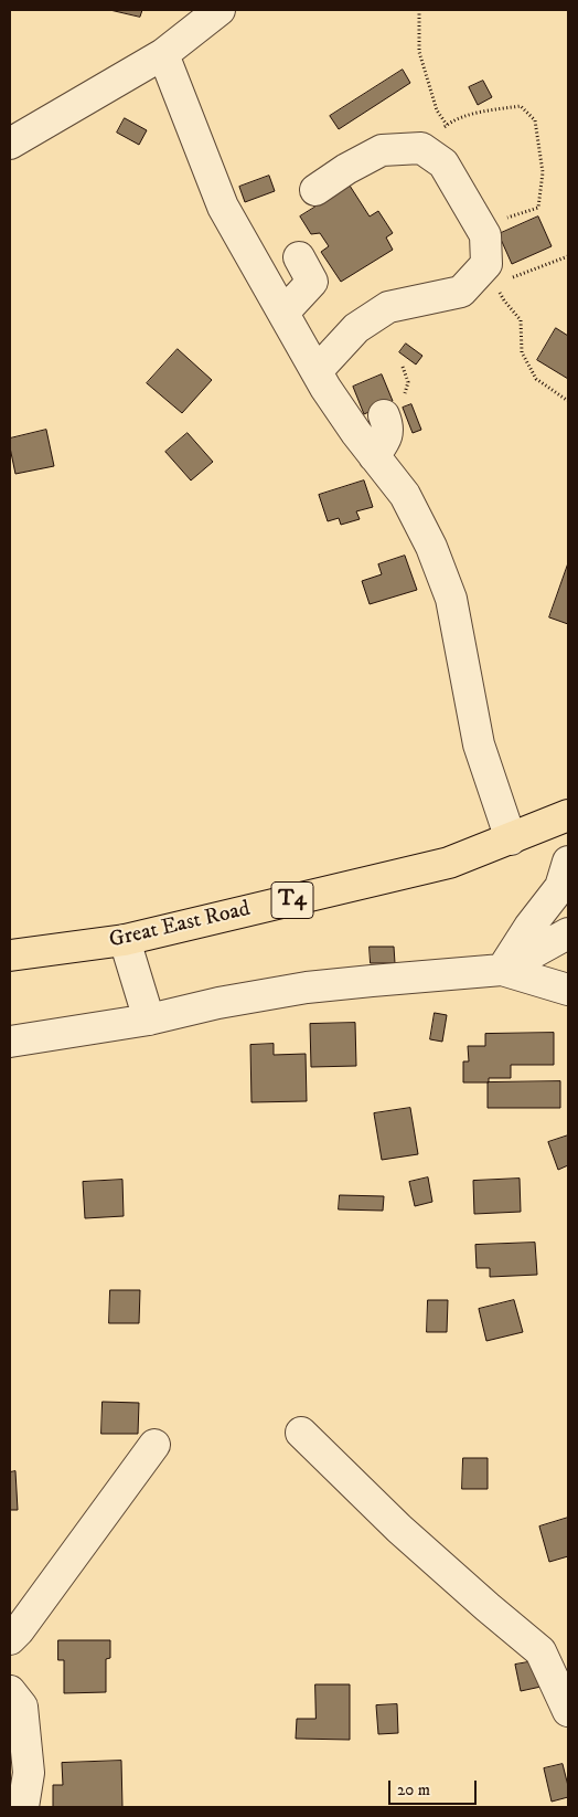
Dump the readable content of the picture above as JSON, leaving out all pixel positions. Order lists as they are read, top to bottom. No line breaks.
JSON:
{"streets":{"highway":["T4","Great East Road"]},"scale_bar":"20 m"}
